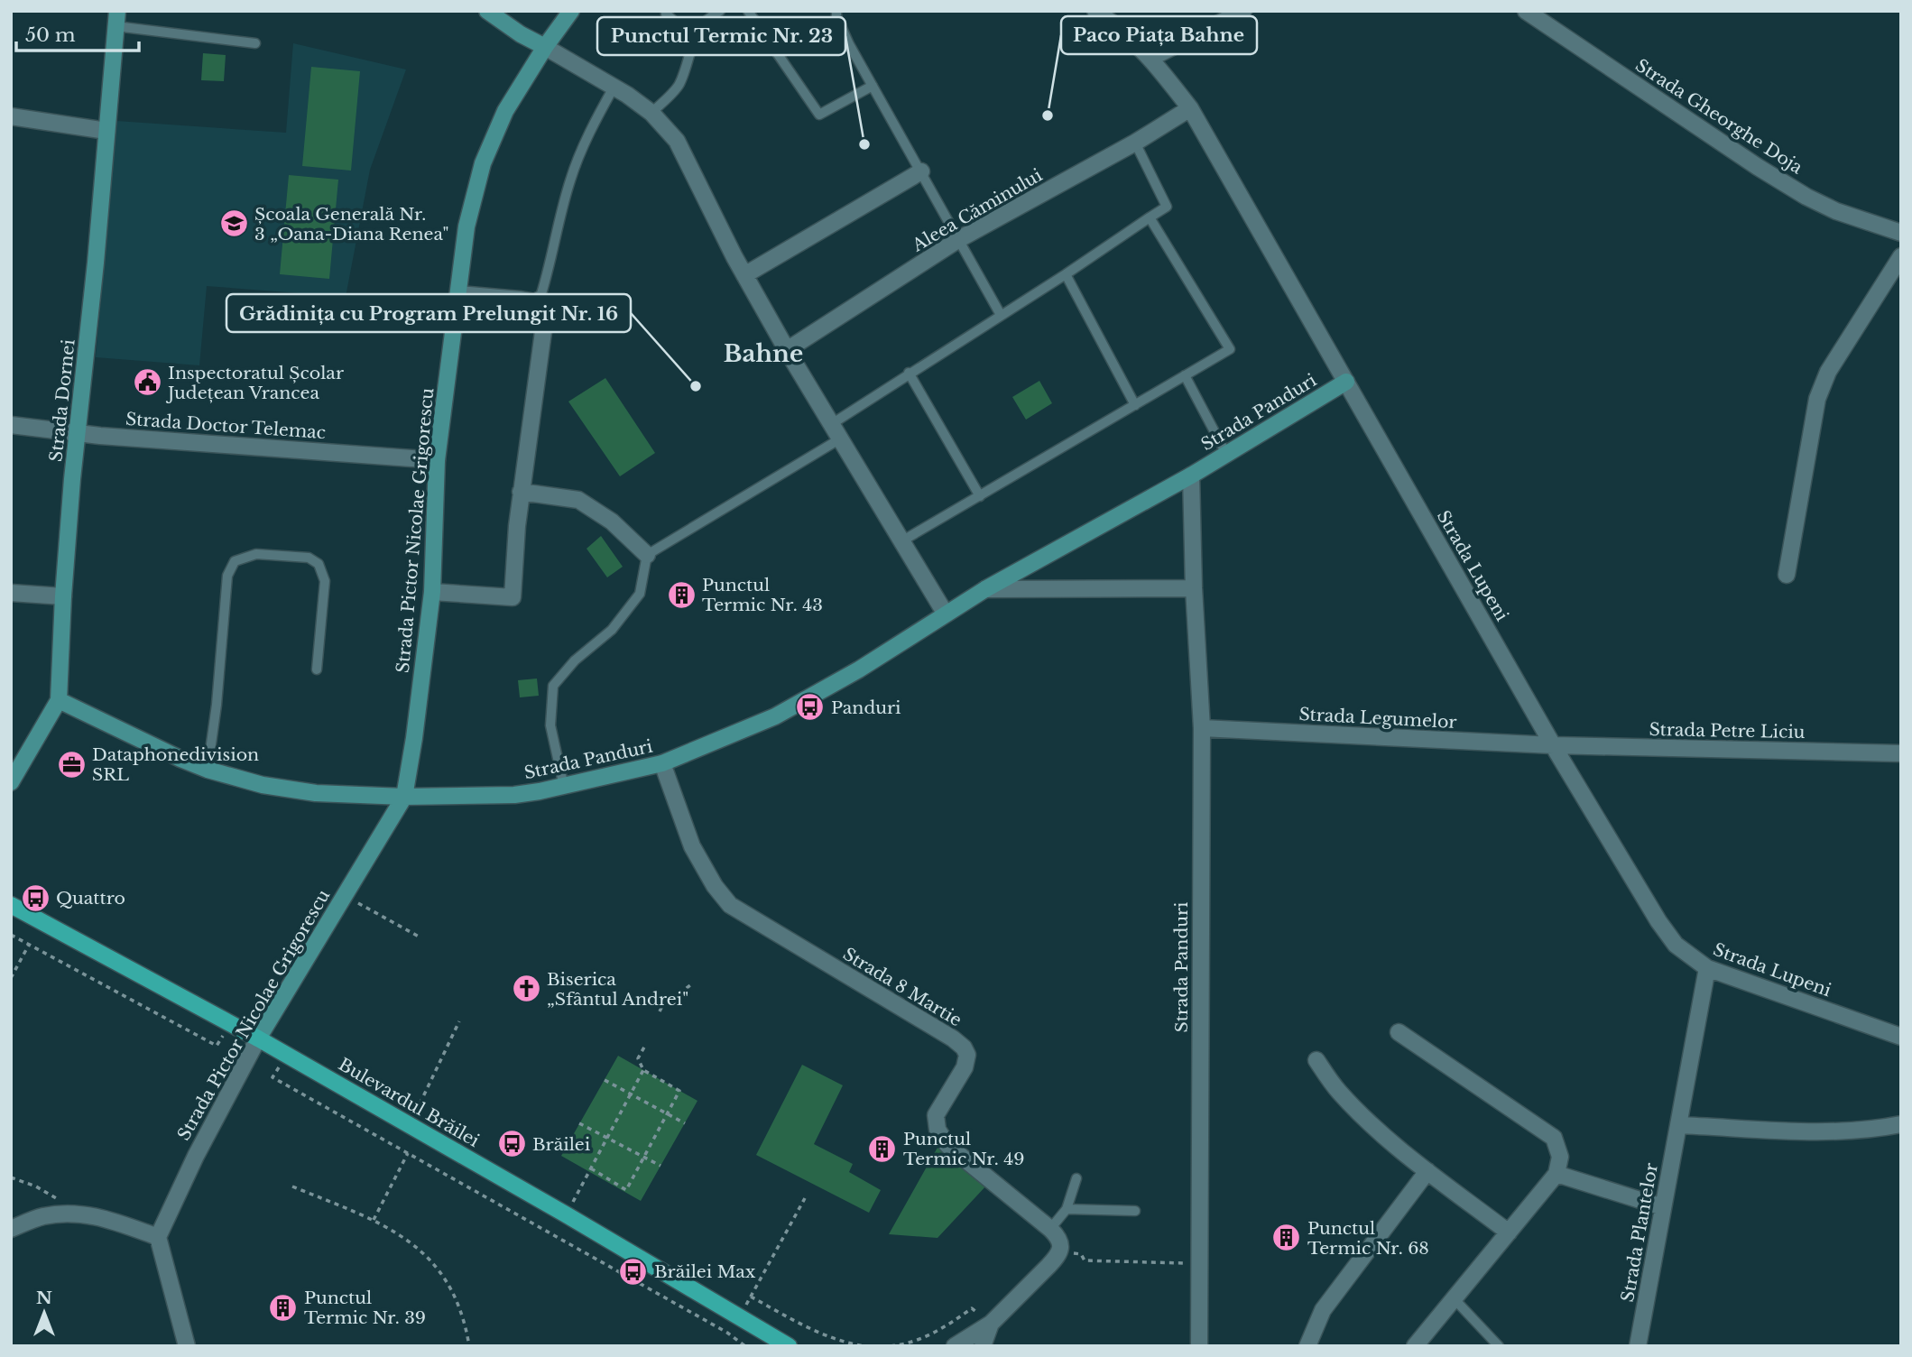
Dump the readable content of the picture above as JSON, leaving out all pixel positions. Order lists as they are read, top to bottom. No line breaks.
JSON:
{"streets":{"main road":["Bulevardul Brăilei"],"street":["Strada Gheorghe Doja","Aleea Căminului","Strada Dornei","Strada Panduri","Strada Doctor Telemac","Strada Pictor Nicolae Grigorescu","Strada Lupeni","Strada Legumelor","Strada Petre Liciu","Strada 8 Martie","Strada Plantelor"]},"crossings":[["Aleea Căminului","Strada Lupeni"],["Strada Dornei","Strada Panduri"],["Strada Dornei","Strada Doctor Telemac"],["Strada Panduri","Strada Pictor Nicolae Grigorescu"],["Strada Panduri","Strada Lupeni"],["Strada Panduri","Strada Legumelor"],["Strada Panduri","Strada 8 Martie"],["Strada Doctor Telemac","Strada Pictor Nicolae Grigorescu"],["Strada Pictor Nicolae Grigorescu","Bulevardul Brăilei"],["Strada Lupeni","Strada Legumelor"],["Strada Lupeni","Strada Petre Liciu"],["Strada Lupeni","Strada Plantelor"],["Strada Legumelor","Strada Petre Liciu"]],"districts":["Bahne"],"places":{"other":["Paco Piața Bahne","Punctul Termic Nr. 23","Grădinița cu Program Prelungit Nr. 16"],"school or university":["Școala Generală Nr. 3 „Oana-Diana Renea\""],"public building":["Inspectoratul Școlar Județean Vrancea"],"building":["Punctul Termic Nr. 43","Punctul Termic Nr. 49","Punctul Termic Nr. 68","Punctul Termic Nr. 39"],"bus stop":["Panduri","Quattro","Brăilei","Brăilei Max"],"office":["Dataphonedivision SRL"],"church":["Biserica „Sfântul Andrei\""]},"scale_bar":"50 m","north":"top"}
